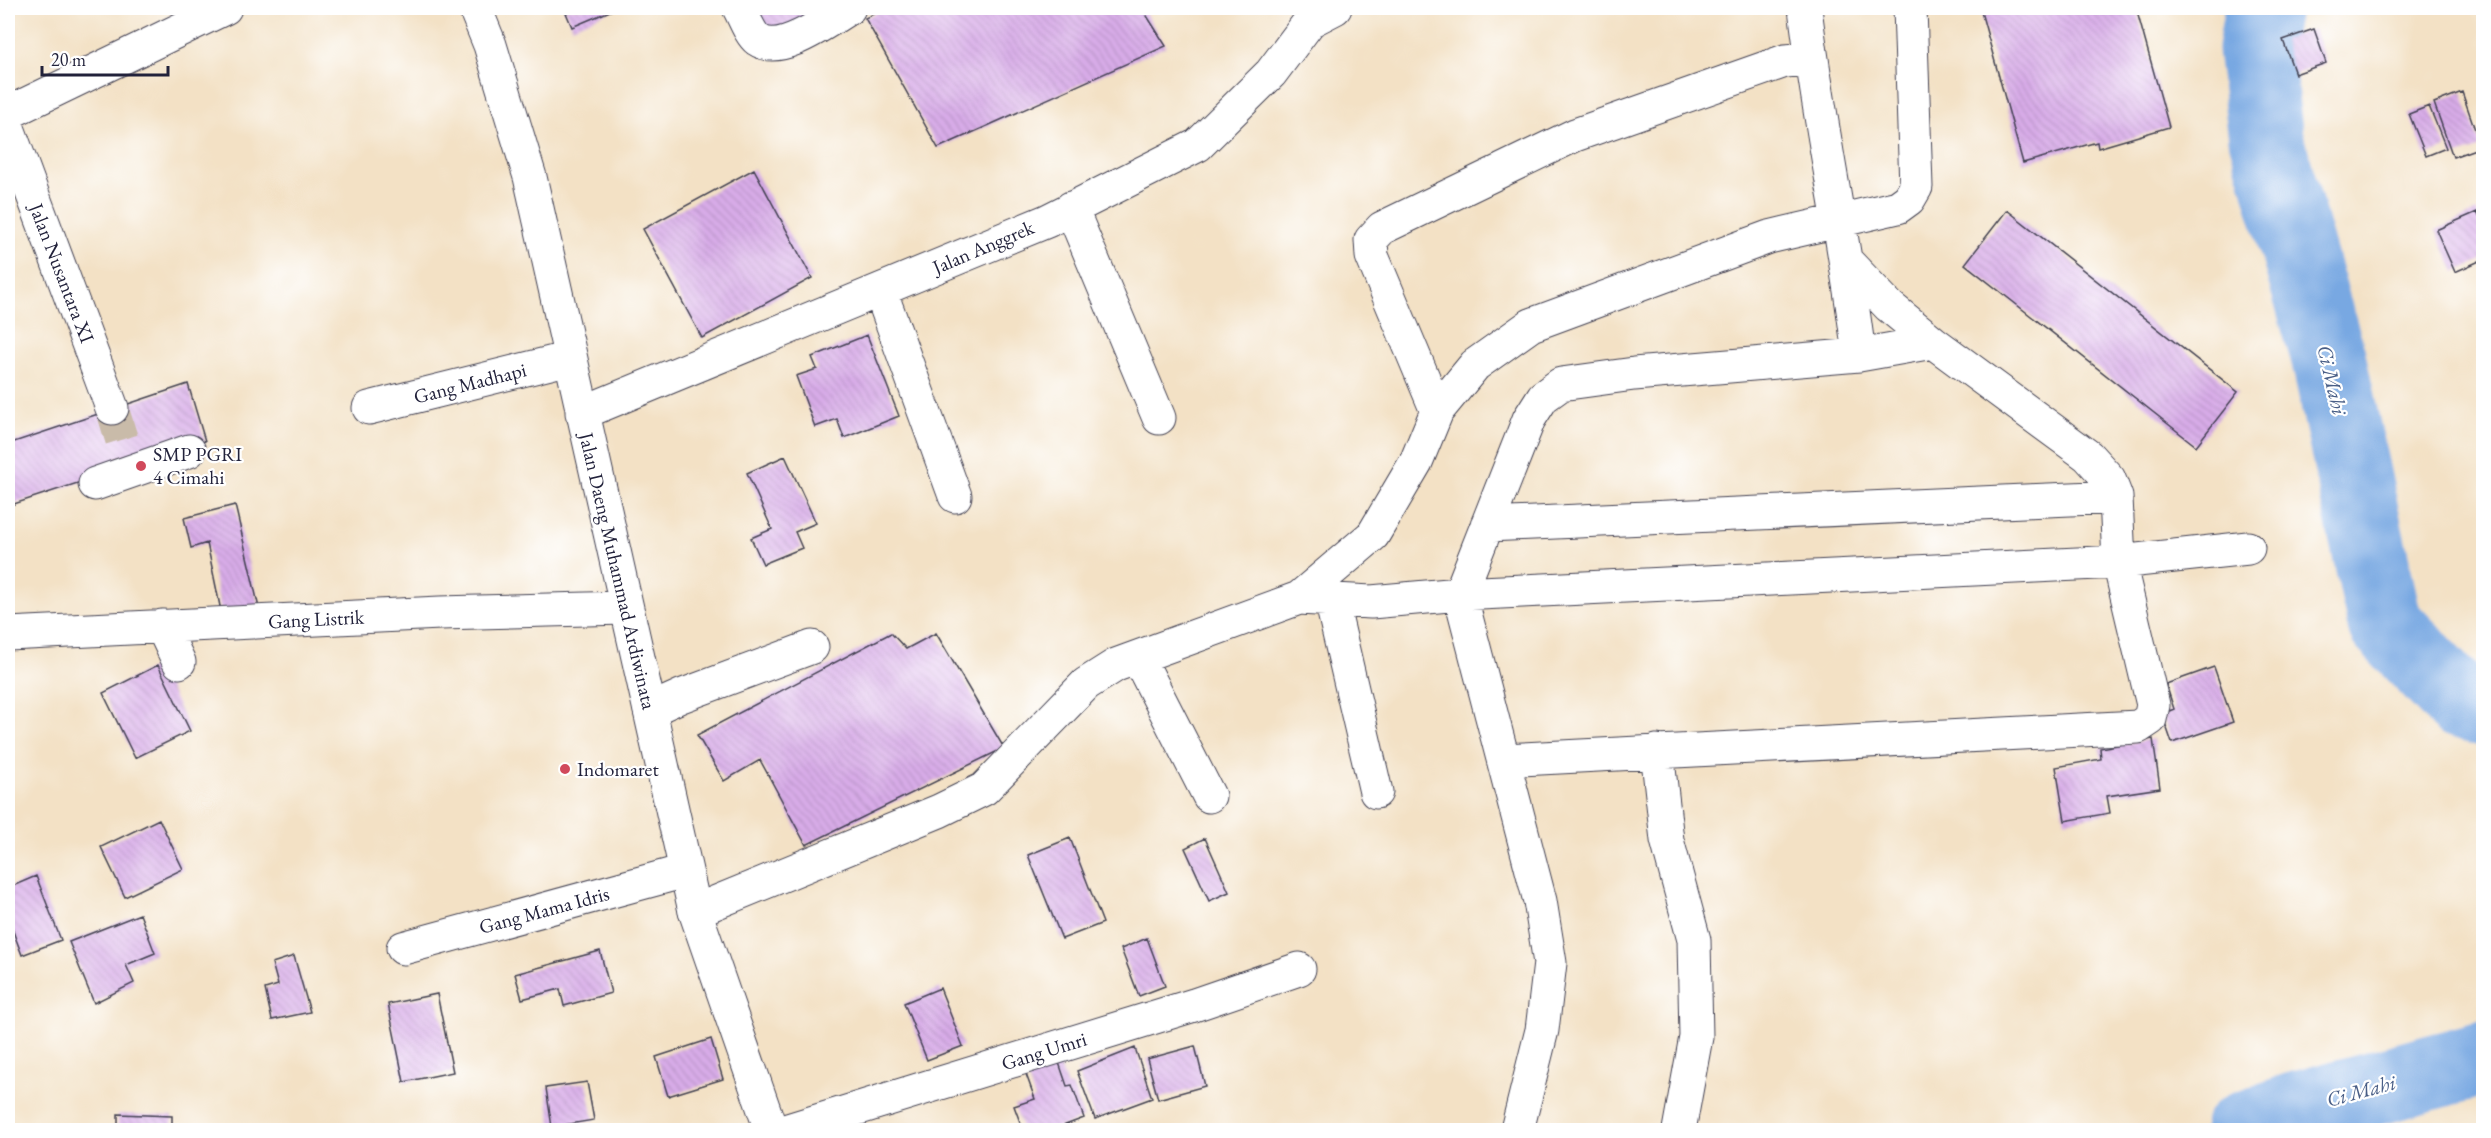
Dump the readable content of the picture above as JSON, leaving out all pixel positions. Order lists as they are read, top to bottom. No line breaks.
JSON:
{"streets":{"street":["Jalan Anggrek","Jalan Nusantara XI","Gang Madhapi","Jalan Daeng Muhammad Ardiwinata","Gang Listrik","Gang Mama Idris","Gang Umri"]},"crossings":[["Jalan Anggrek","Jalan Daeng Muhammad Ardiwinata"],["Gang Madhapi","Jalan Daeng Muhammad Ardiwinata"],["Jalan Daeng Muhammad Ardiwinata","Gang Listrik"],["Jalan Daeng Muhammad Ardiwinata","Gang Mama Idris"]],"water":["Ci Mahi"],"places":["SMP PGRI 4 Cimahi","Indomaret"],"scale_bar":"20 m"}
